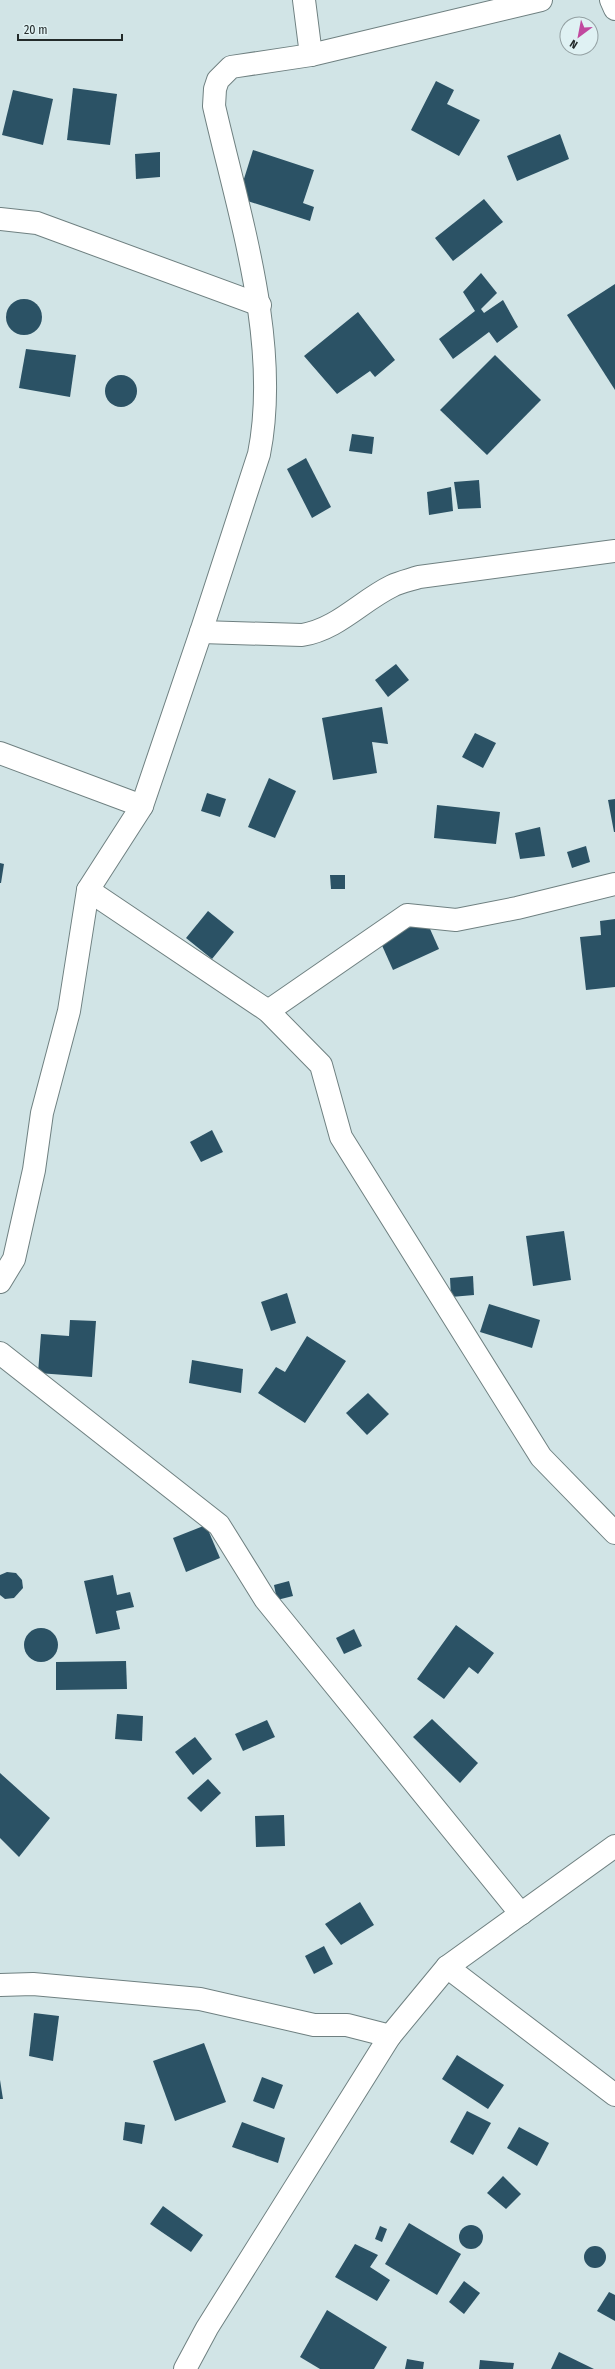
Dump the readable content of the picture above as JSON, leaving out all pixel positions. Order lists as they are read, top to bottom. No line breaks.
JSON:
{"scale_bar":"20 m","north":"bottom left"}
